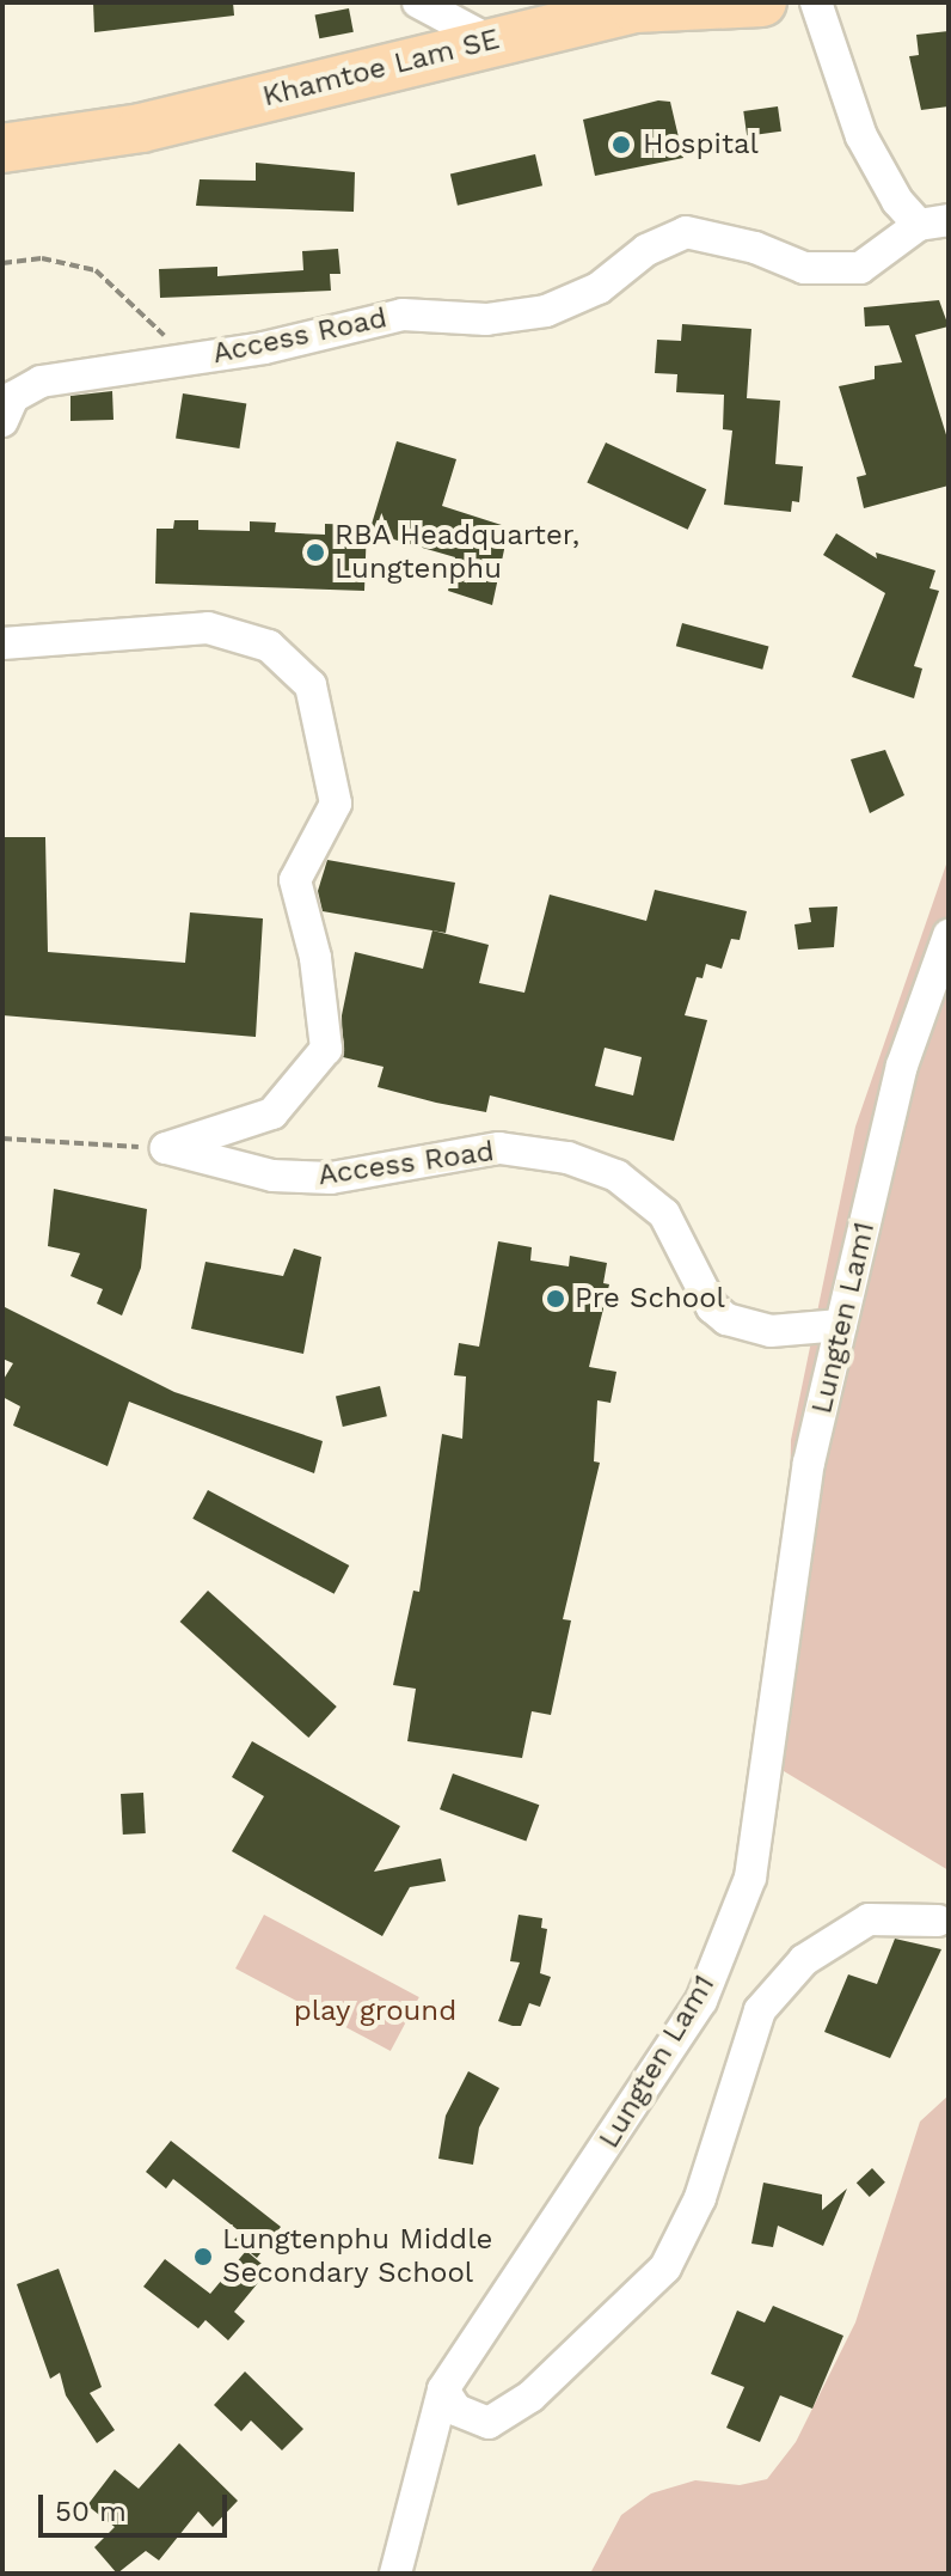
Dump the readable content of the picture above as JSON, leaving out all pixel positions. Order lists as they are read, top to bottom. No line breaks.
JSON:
{"streets":{"main road":["Khamtoe Lam SE"],"street":["Access Road","Lungten Lam1"]},"crossings":[["Access Road","Lungten Lam1"]],"parks":["play ground"],"places":["Hospital","RBA Headquarter, Lungtenphu","Pre School","Lungtenphu Middle Secondary School"],"scale_bar":"50 m"}
